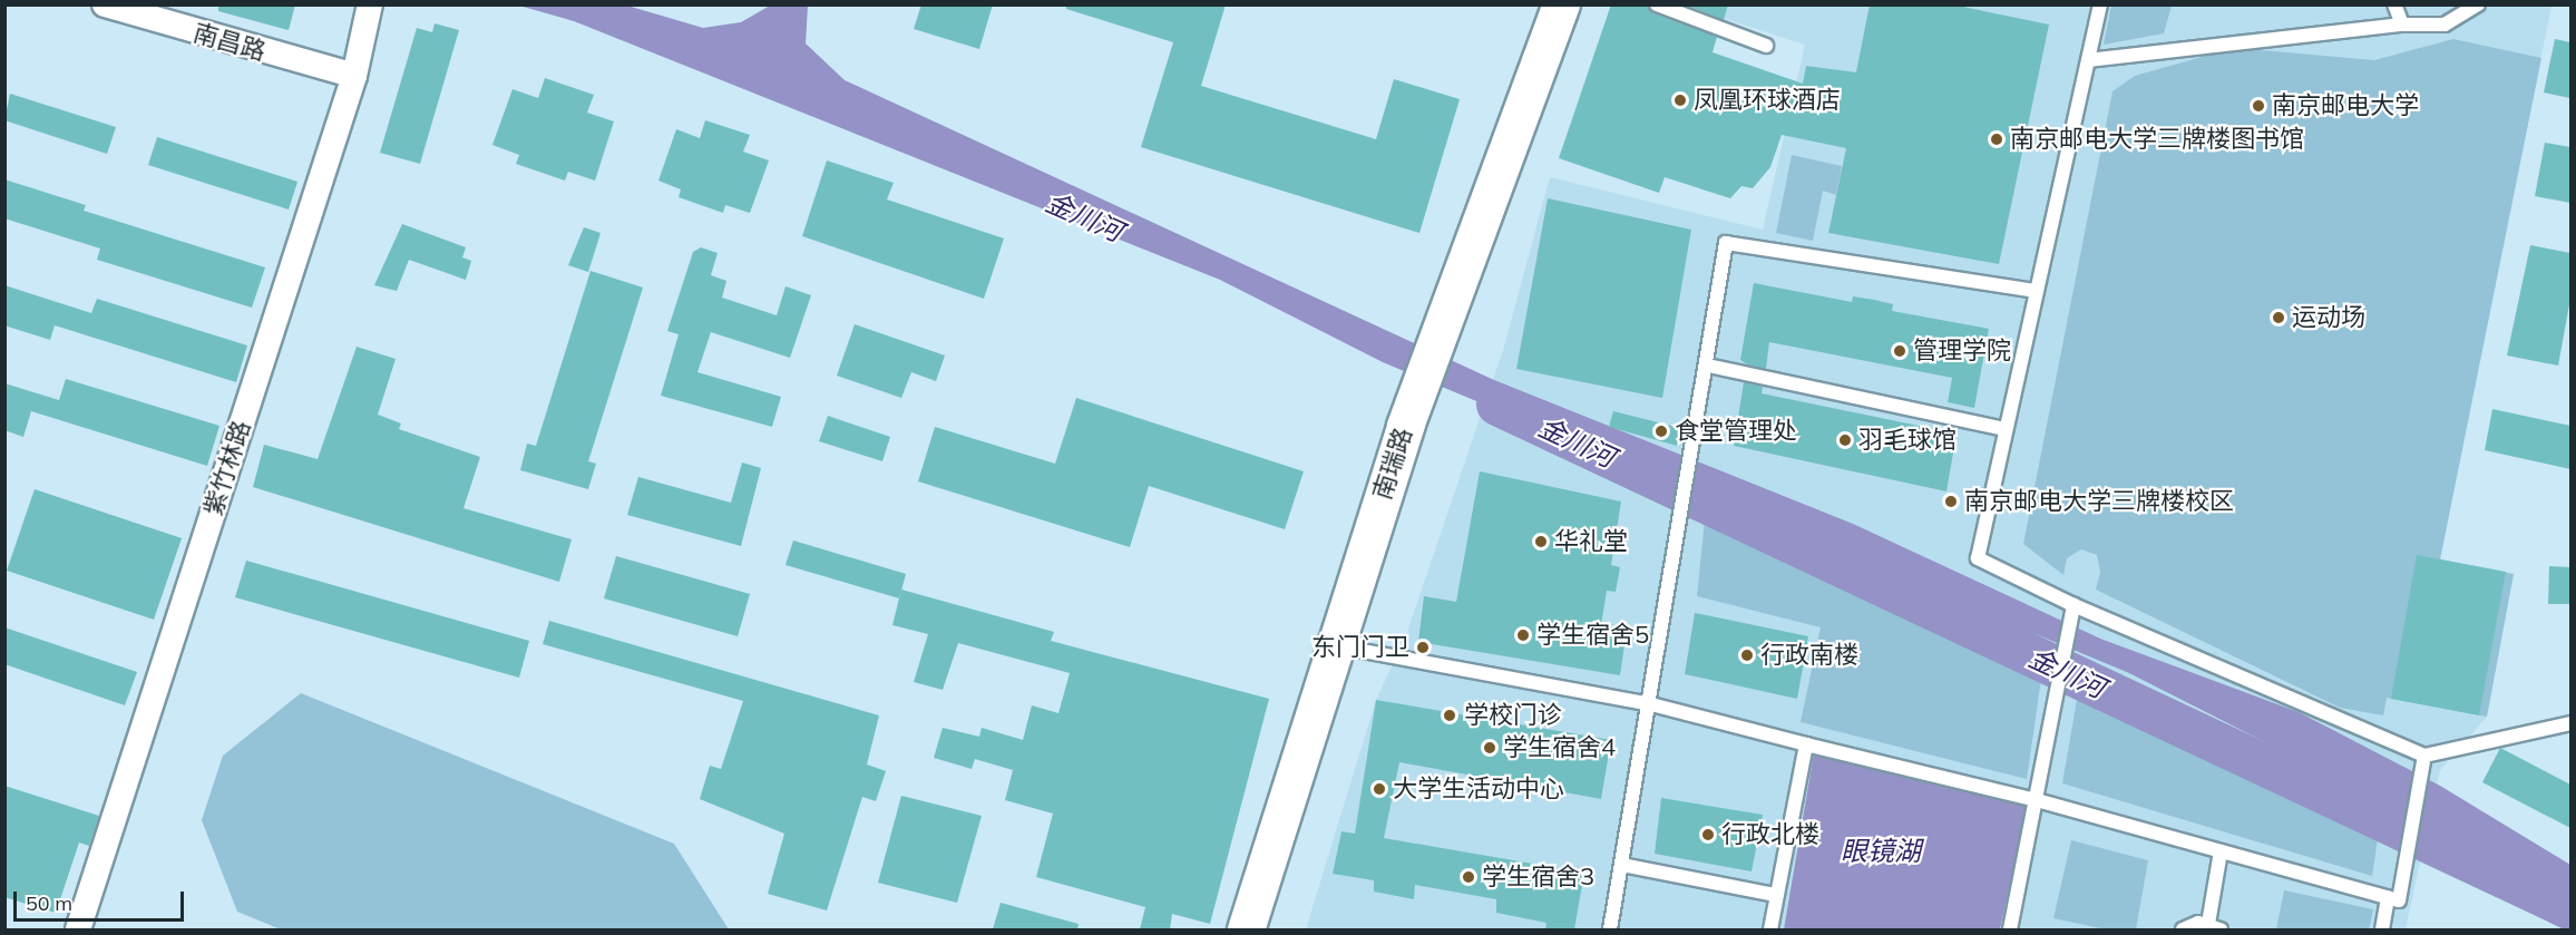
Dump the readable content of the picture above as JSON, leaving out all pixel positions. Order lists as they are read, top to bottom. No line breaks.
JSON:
{"streets":{"street":["南昌路","南瑞路","紫竹林路"]},"crossings":[["南昌路","紫竹林路"]],"water":["金川河","眼镜湖"],"places":["凤凰环球酒店","南京邮电大学","南京邮电大学三牌楼图书馆","运动场","管理学院","食堂管理处","羽毛球馆","南京邮电大学三牌楼校区","华礼堂","学生宿舍5","东门门卫","行政南楼","学校门诊","学生宿舍4","大学生活动中心","行政北楼","学生宿舍3"],"scale_bar":"50 m"}
